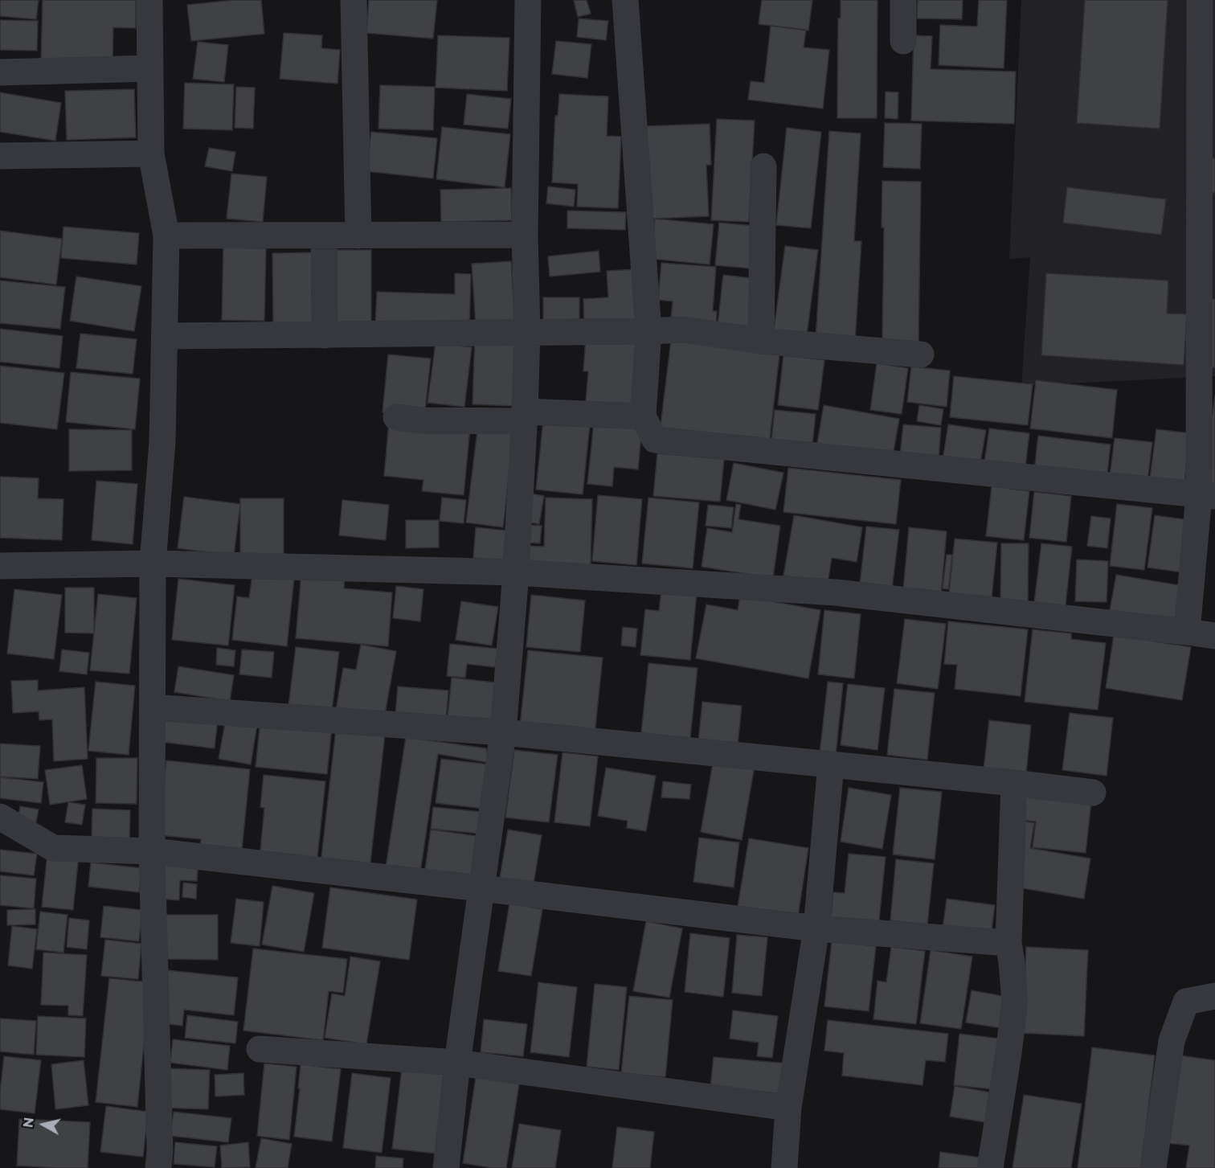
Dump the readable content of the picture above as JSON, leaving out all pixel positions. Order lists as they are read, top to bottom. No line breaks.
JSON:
{"north":"left"}
